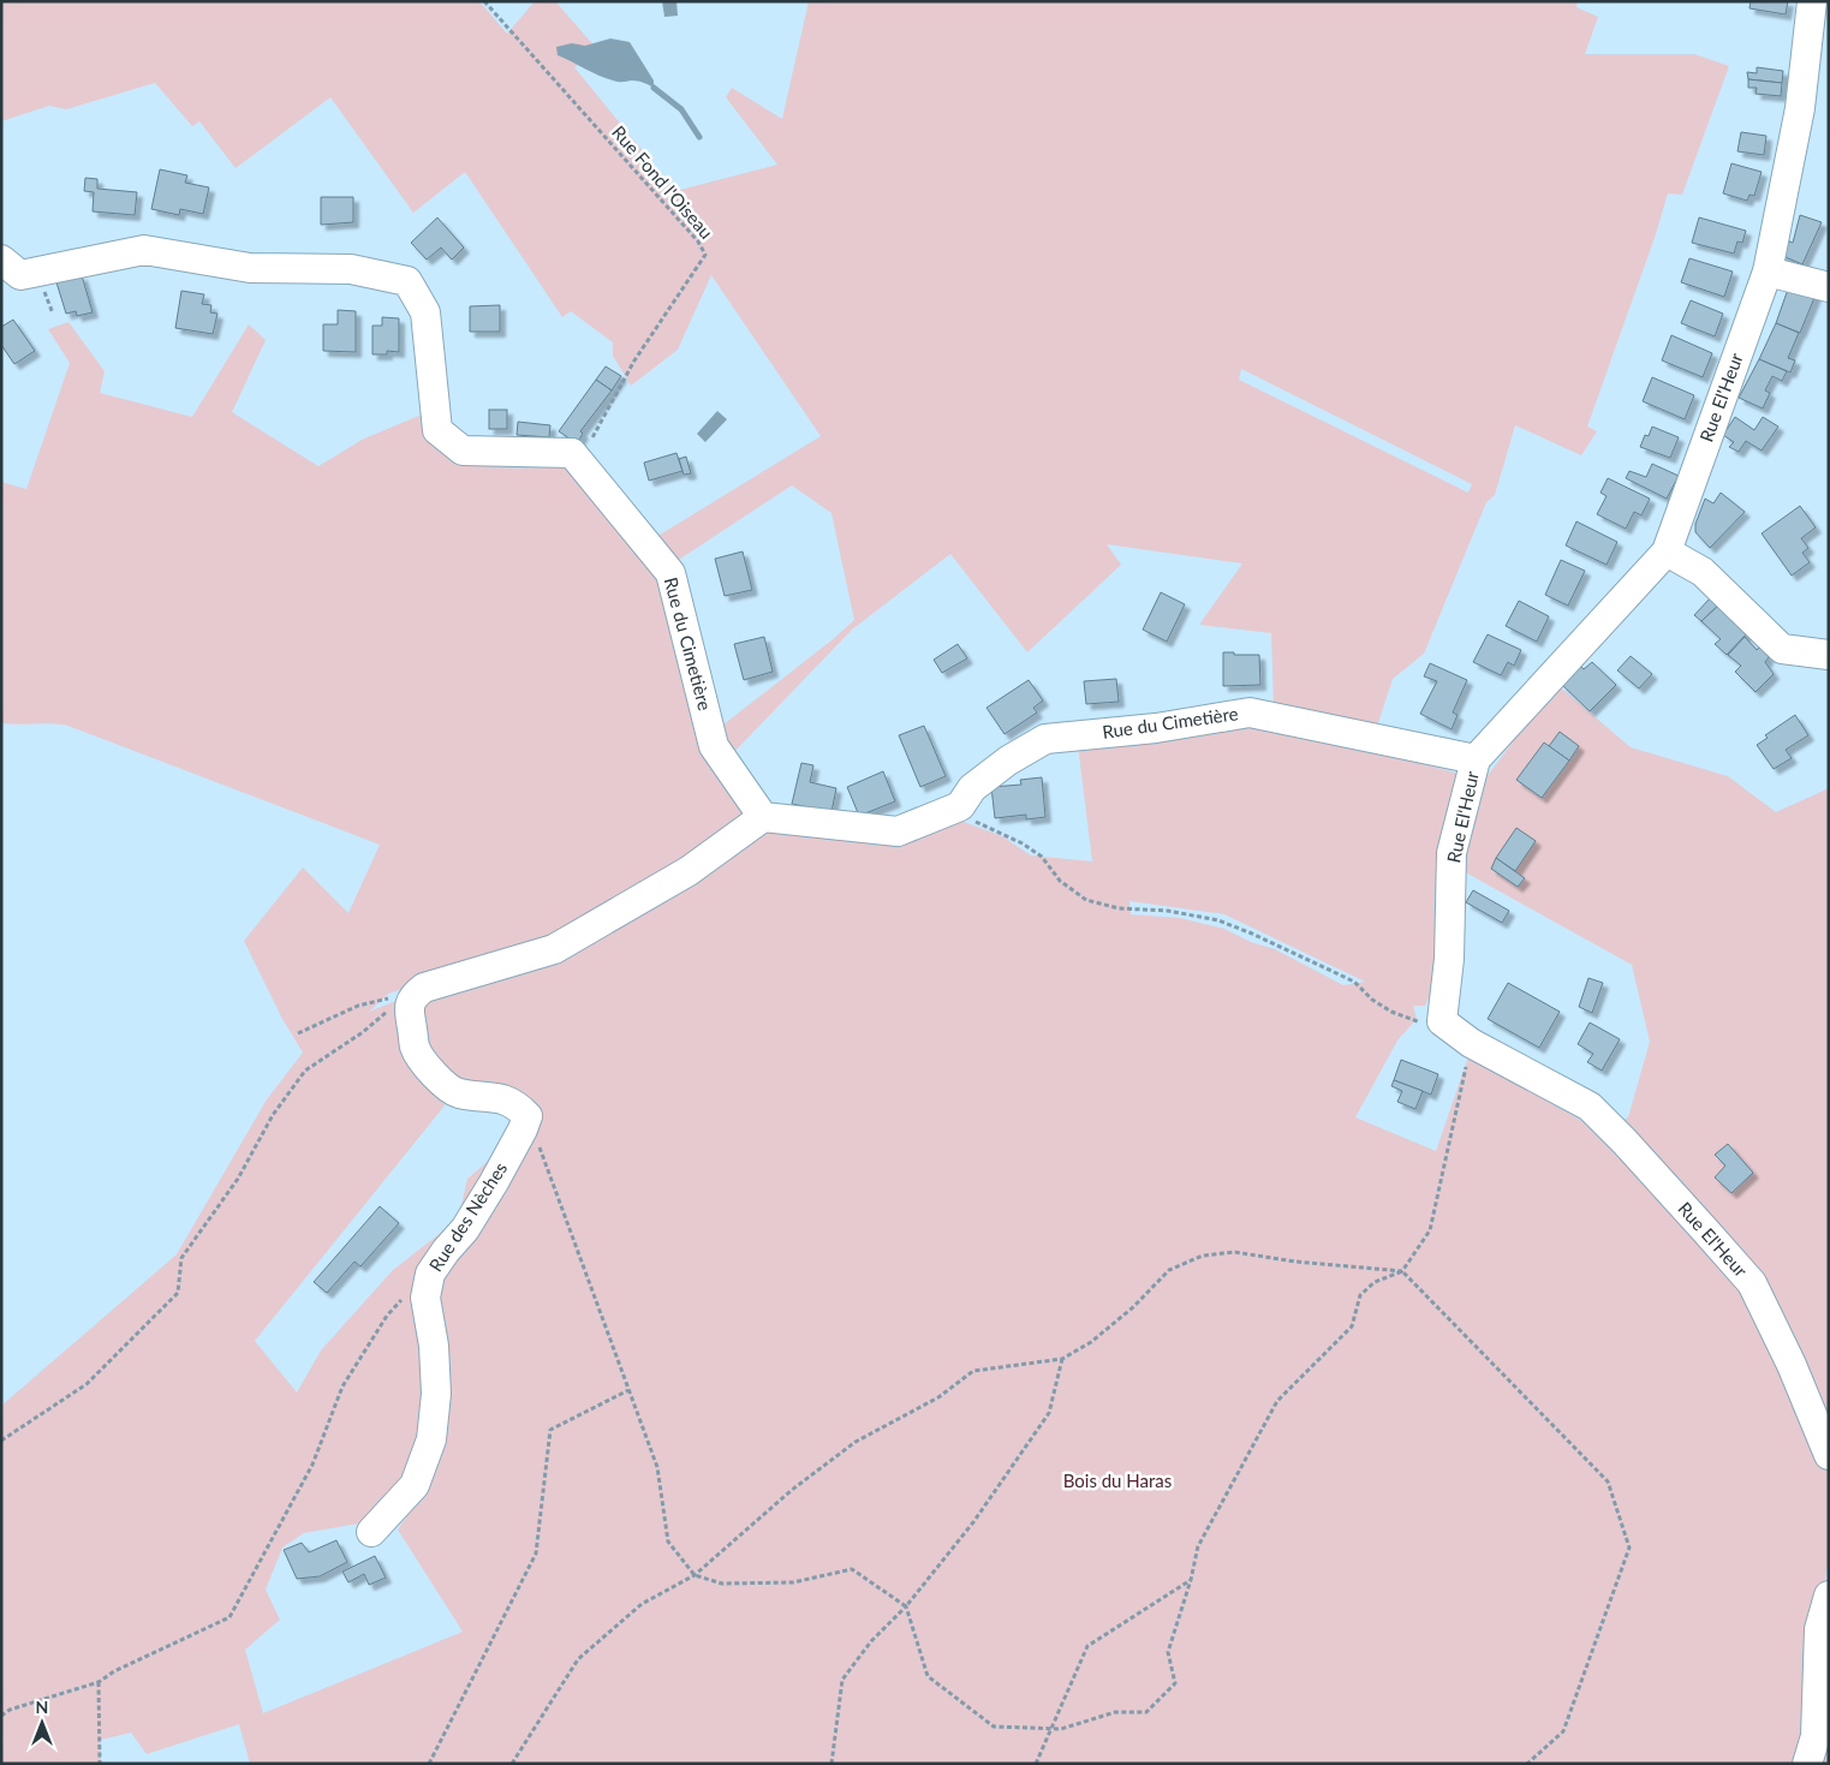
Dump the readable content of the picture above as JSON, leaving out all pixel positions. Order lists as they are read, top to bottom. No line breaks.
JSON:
{"streets":{"street":["Rue El'Heur","Rue du Cimetière","Rue des Nèches"],"path":["Rue Fond l'Oiseau"]},"crossings":[["Rue Fond l'Oiseau","Rue du Cimetière"],["Rue El'Heur","Rue du Cimetière"]],"parks":["Bois du Haras"],"north":"top"}
